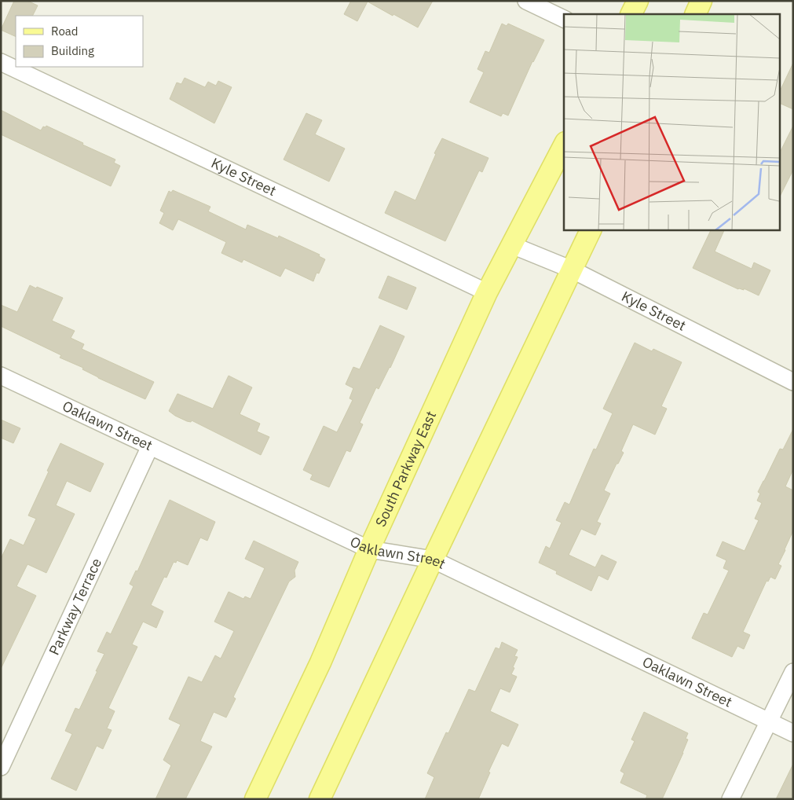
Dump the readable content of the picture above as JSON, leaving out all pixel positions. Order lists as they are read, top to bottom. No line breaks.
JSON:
{"streets":{"main road":["South Parkway East"],"street":["Kyle Street","Oaklawn Street","Parkway Terrace"]},"crossings":[["Kyle Street","South Parkway East"],["Oaklawn Street","South Parkway East"],["Oaklawn Street","Parkway Terrace"]],"legend":["Road","Building"]}
